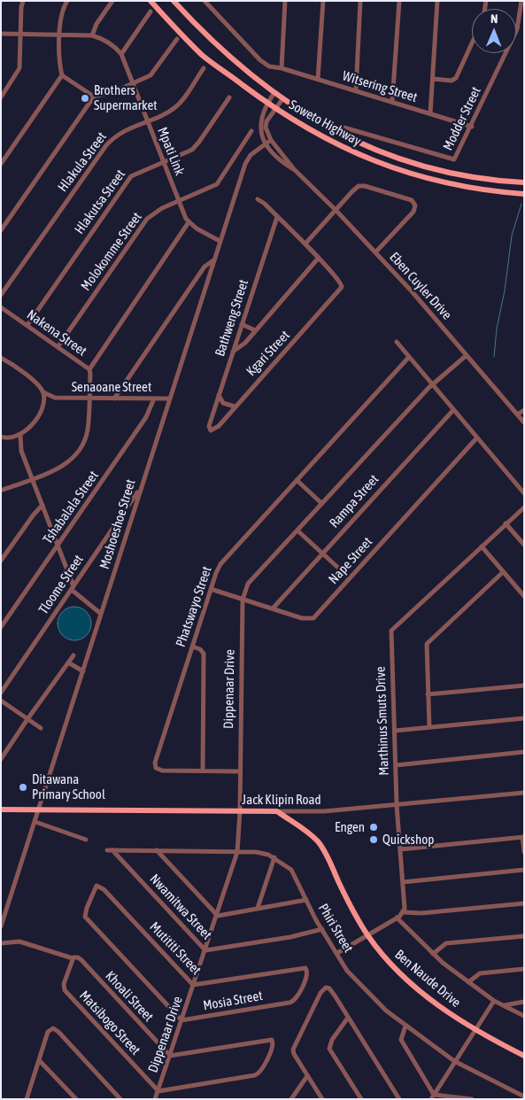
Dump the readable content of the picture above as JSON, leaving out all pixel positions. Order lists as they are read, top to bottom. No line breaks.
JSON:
{"streets":{"main road":["Soweto Highway","Jack Klipin Road","Ben Naude Drive"],"street":["Witsering Street","Modder Street","Mpati Link","Hlakula Street","Hlakutsa Street","Molokomme Street","Eben Cuyler Drive","Bathweng Street","Nakena Street","Kgari Street","Senaoane Street","Rampa Street","Tshabalala Street","Moshoeshoe Street","Nape Street","Tloome Street","Phatswayo Street","Dippenaar Drive","Marthinus Smuts Drive","Nwamitwa Street","Phiri Street","Mutititi Street","Khoali Street","Mosia Street","Matsibogo Street"]},"crossings":[["Witsering Street","Modder Street"],["Mpati Link","Hlakula Street"],["Mpati Link","Hlakutsa Street"],["Mpati Link","Molokomme Street"],["Hlakutsa Street","Nakena Street"],["Molokomme Street","Nakena Street"],["Eben Cuyler Drive","Moshoeshoe Street"],["Eben Cuyler Drive","Dippenaar Drive"],["Bathweng Street","Kgari Street"],["Nakena Street","Senaoane Street"],["Senaoane Street","Tshabalala Street"],["Senaoane Street","Moshoeshoe Street"],["Rampa Street","Nape Street"],["Moshoeshoe Street","Tloome Street"],["Moshoeshoe Street","Jack Klipin Road"],["Nape Street","Phatswayo Street"],["Nape Street","Dippenaar Drive"],["Phatswayo Street","Dippenaar Drive"],["Dippenaar Drive","Jack Klipin Road"],["Dippenaar Drive","Nwamitwa Street"],["Dippenaar Drive","Phiri Street"],["Dippenaar Drive","Mutititi Street"],["Dippenaar Drive","Khoali Street"],["Dippenaar Drive","Mosia Street"],["Dippenaar Drive","Matsibogo Street"],["Marthinus Smuts Drive","Jack Klipin Road"],["Jack Klipin Road","Ben Naude Drive"],["Nwamitwa Street","Phiri Street"],["Mutititi Street","Mosia Street"],["Khoali Street","Matsibogo Street"]],"places":["Brothers Supermarket","Ditawana Primary School","Engen","Quickshop"],"north":"top"}
